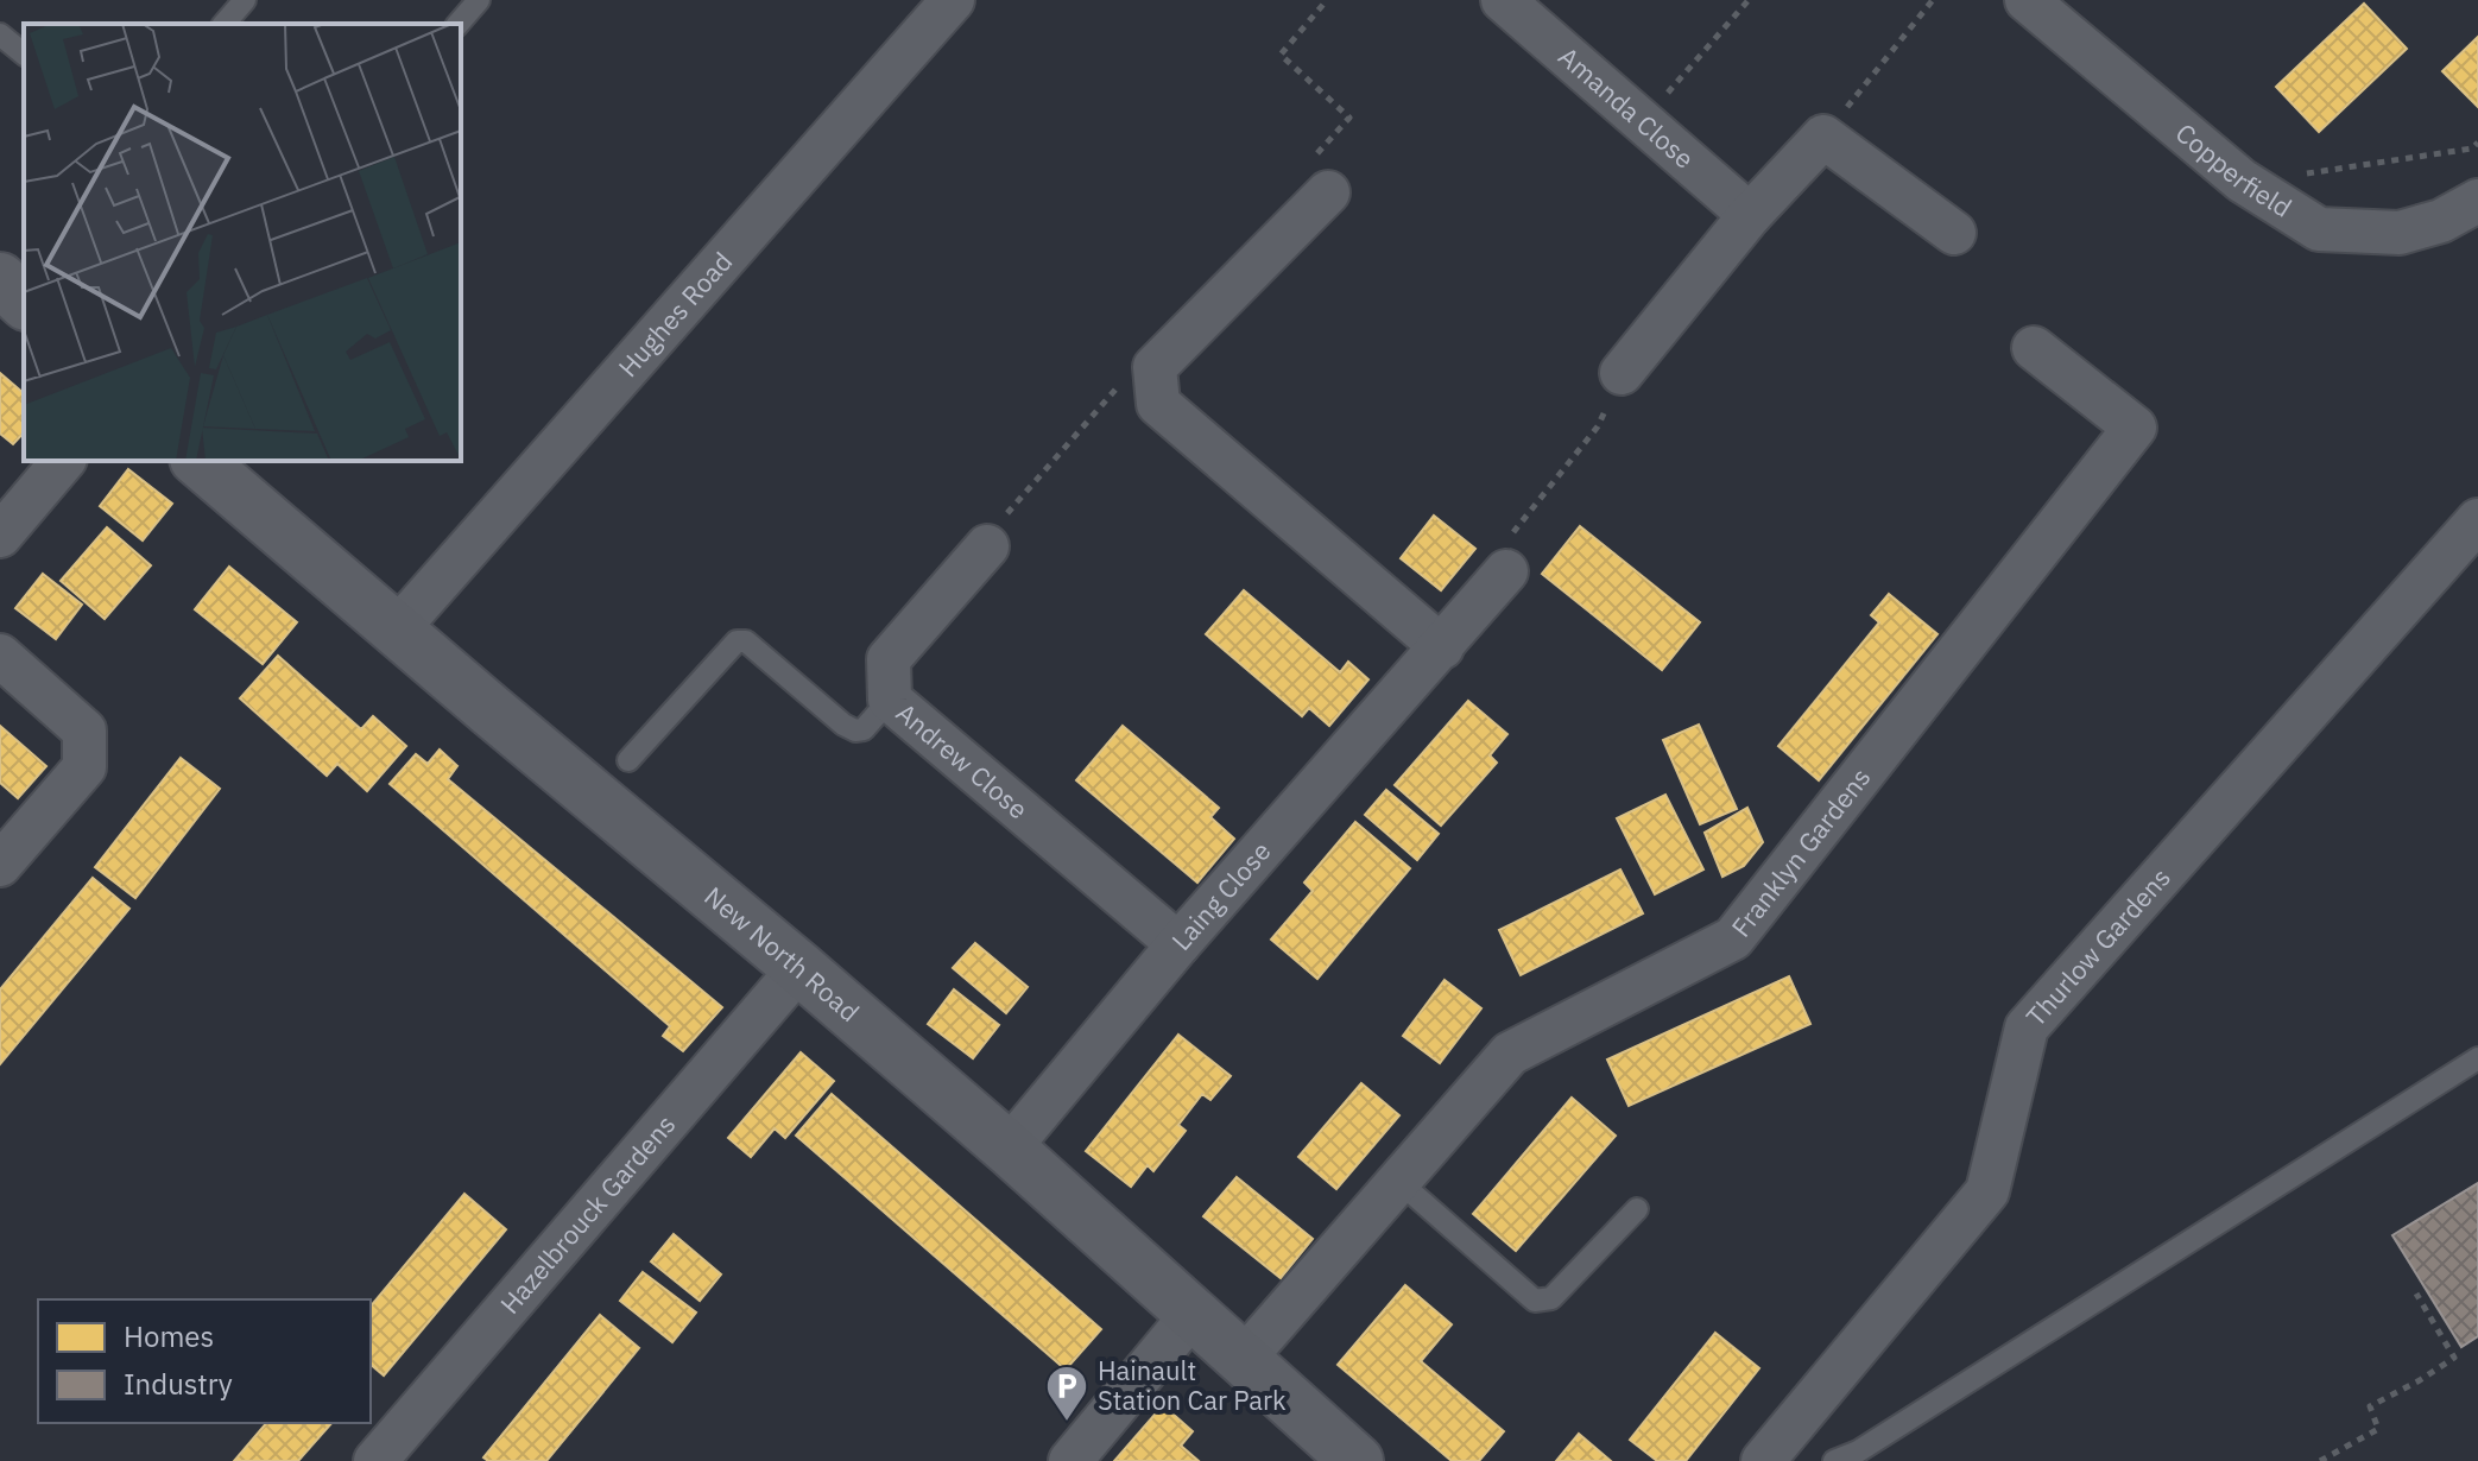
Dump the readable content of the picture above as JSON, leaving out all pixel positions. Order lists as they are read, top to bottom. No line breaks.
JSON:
{"streets":{"street":["Amanda Close","Copperfield","Hughes Road","Andrew Close","Franklyn Gardens","Laing Close","Thurlow Gardens","New North Road","Hazelbrouck Gardens"]},"crossings":[["Hughes Road","New North Road"],["Andrew Close","Laing Close"],["Franklyn Gardens","New North Road"],["Laing Close","New North Road"],["New North Road","Hazelbrouck Gardens"]],"places":{"parking":["Hainault Station Car Park"]},"legend":["Homes","Industry"]}
